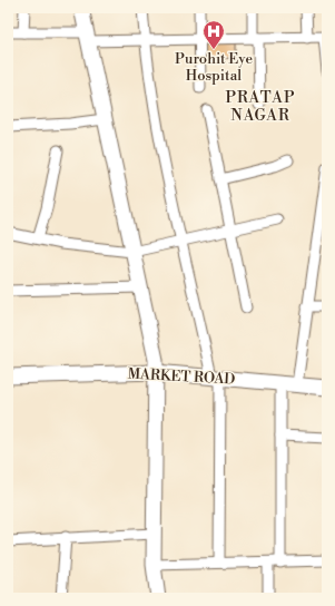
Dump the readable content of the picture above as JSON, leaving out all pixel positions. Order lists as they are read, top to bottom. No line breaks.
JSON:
{"streets":{"street":["MARKET ROAD"]},"districts":["PRATAP NAGAR"],"places":{"hospital":["Purohit Eye Hospital"]}}
